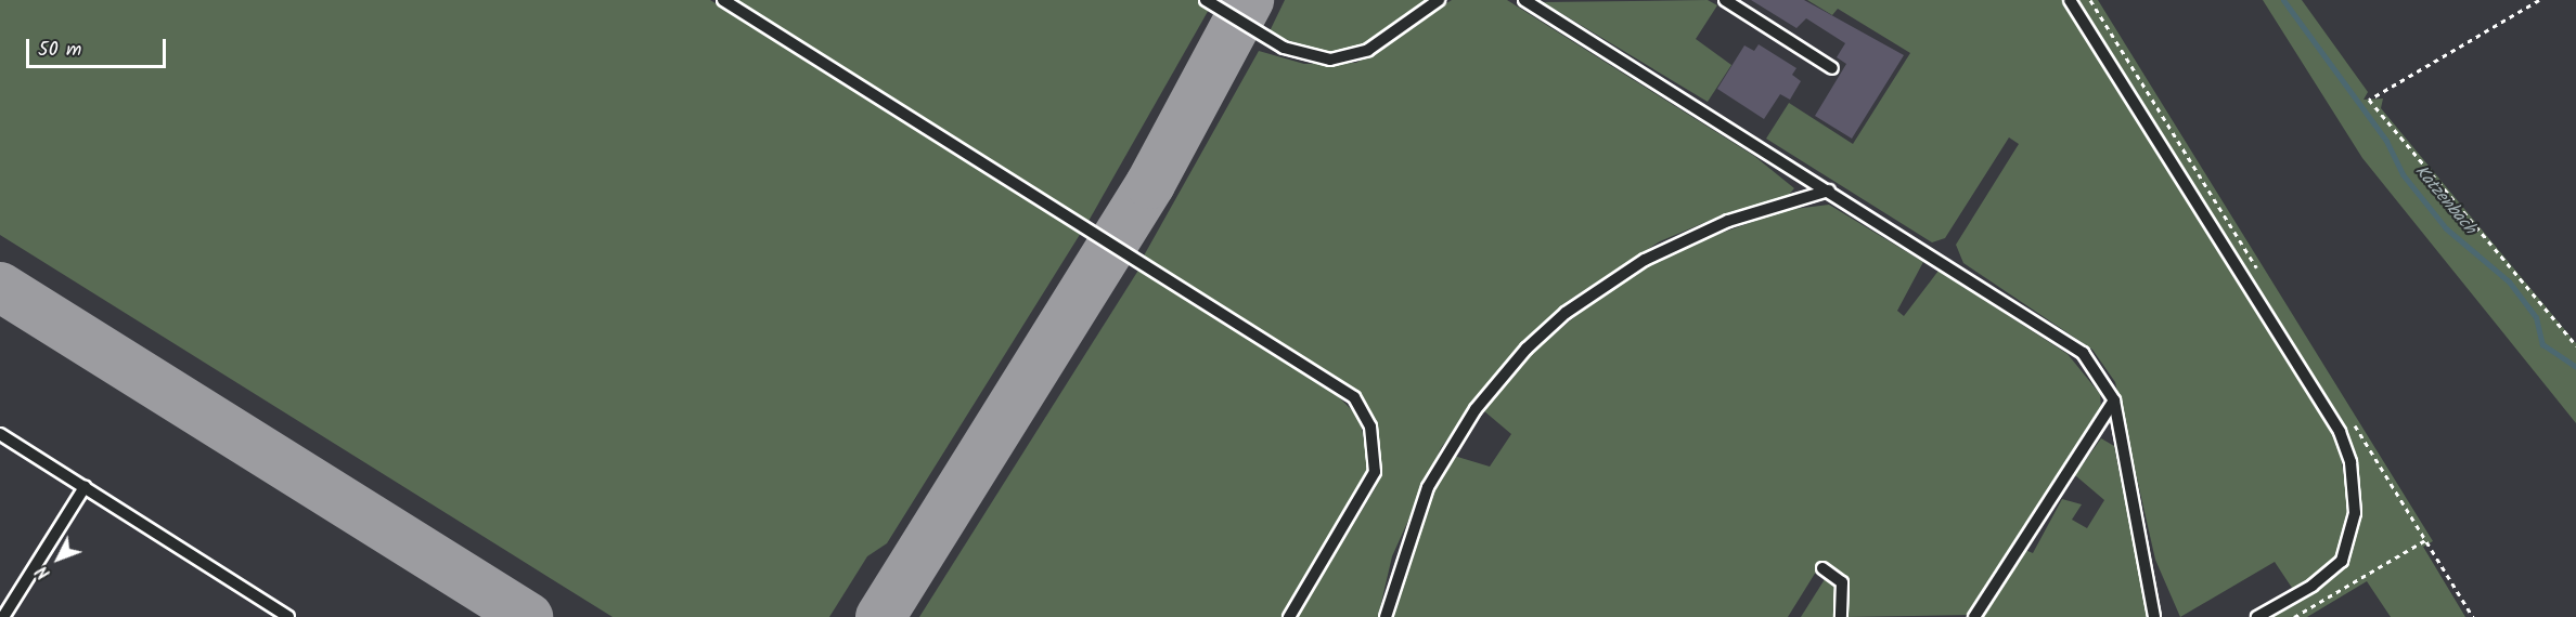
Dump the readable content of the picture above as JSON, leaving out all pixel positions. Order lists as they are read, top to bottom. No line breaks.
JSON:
{"water":["Katzenbach"],"scale_bar":"50 m","north":"bottom left"}
